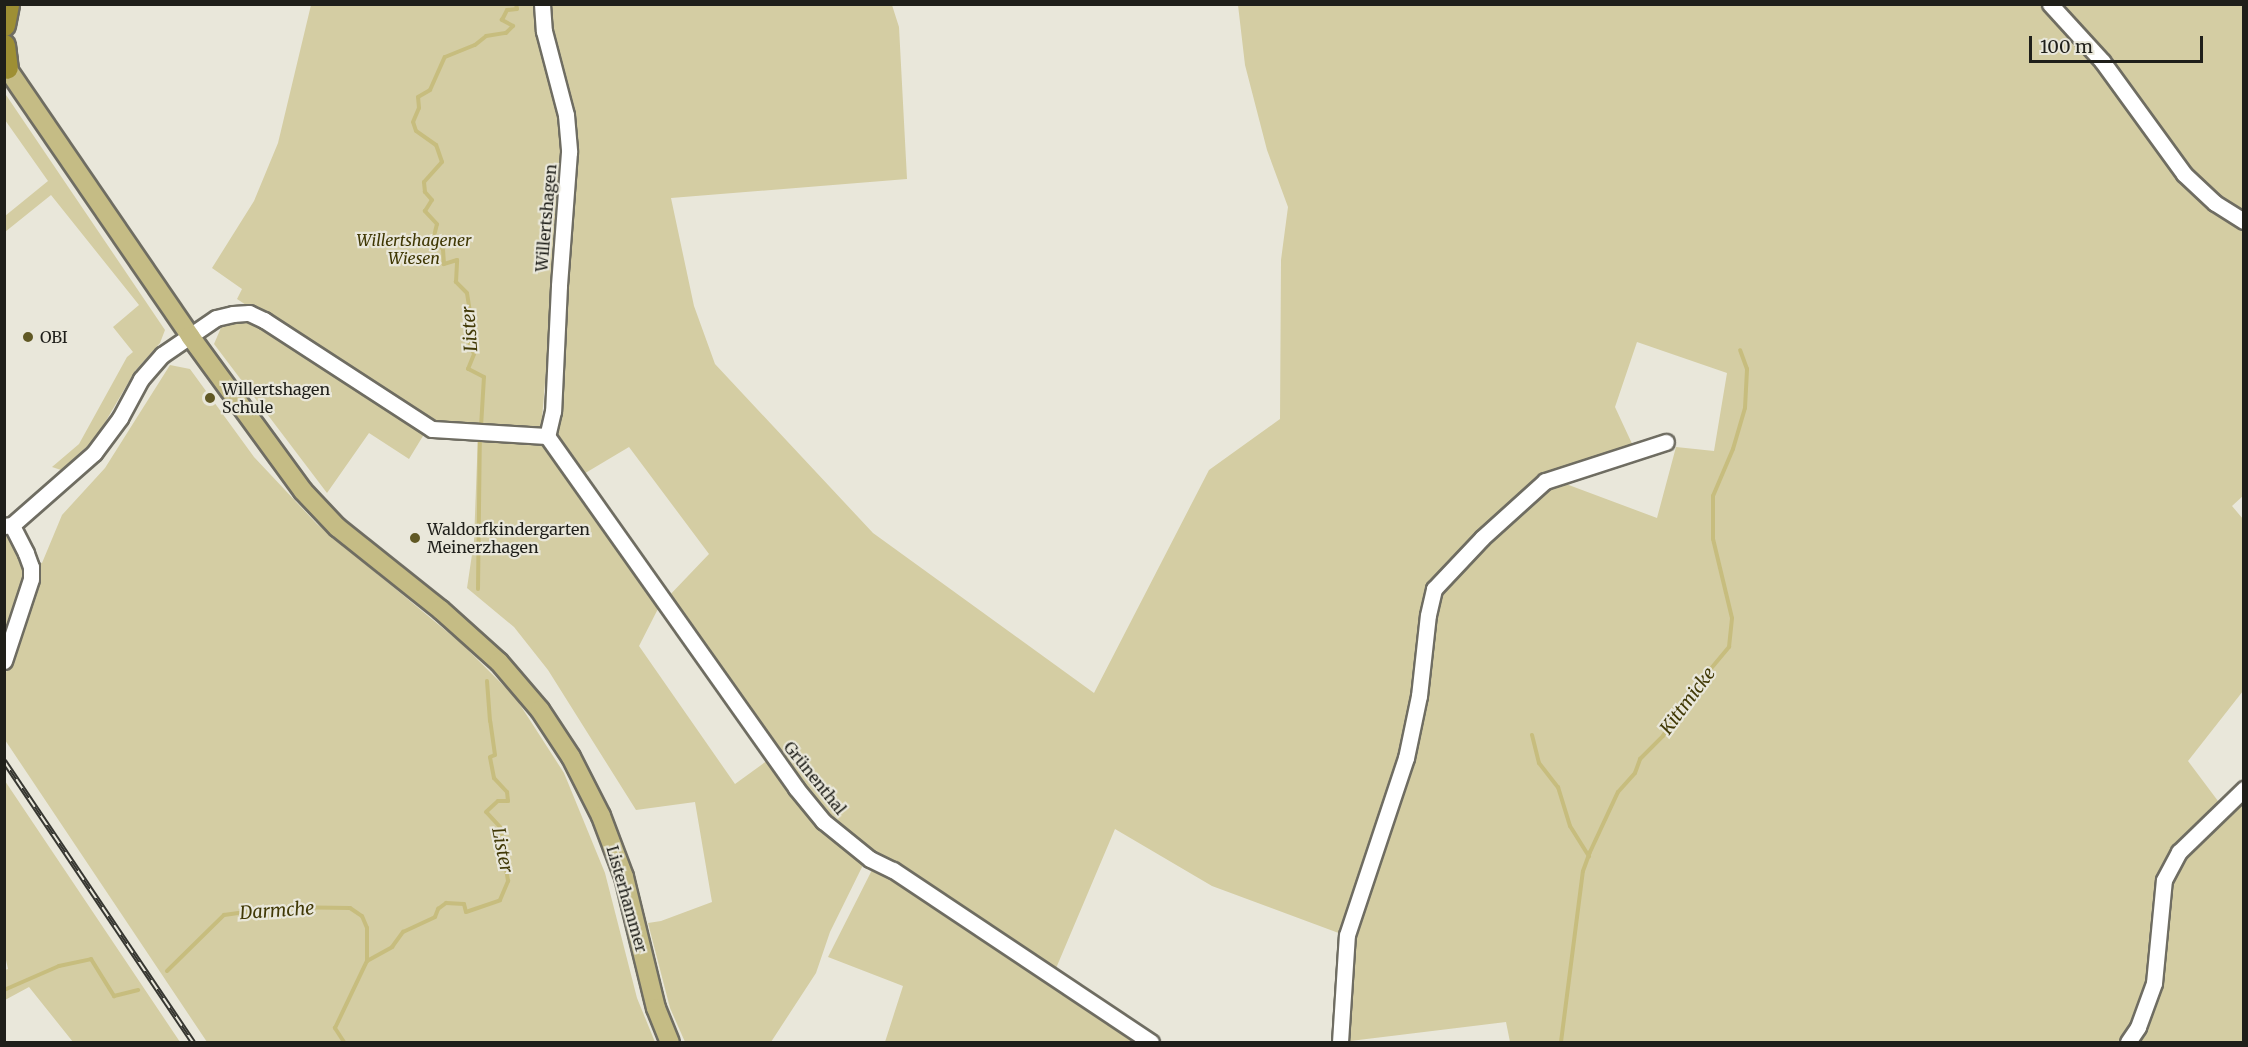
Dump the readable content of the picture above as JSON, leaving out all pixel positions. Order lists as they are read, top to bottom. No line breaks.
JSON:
{"streets":{"main road":["Listerhammer"],"street":["Willertshagen","Grünenthal"]},"crossings":[["Willertshagen","Grünenthal"]],"water":["Lister","Kittmicke","Darmche"],"parks":["Willertshagener Wiesen"],"places":["OBI","Willertshagen Schule","Waldorfkindergarten Meinerzhagen"],"scale_bar":"100 m"}
